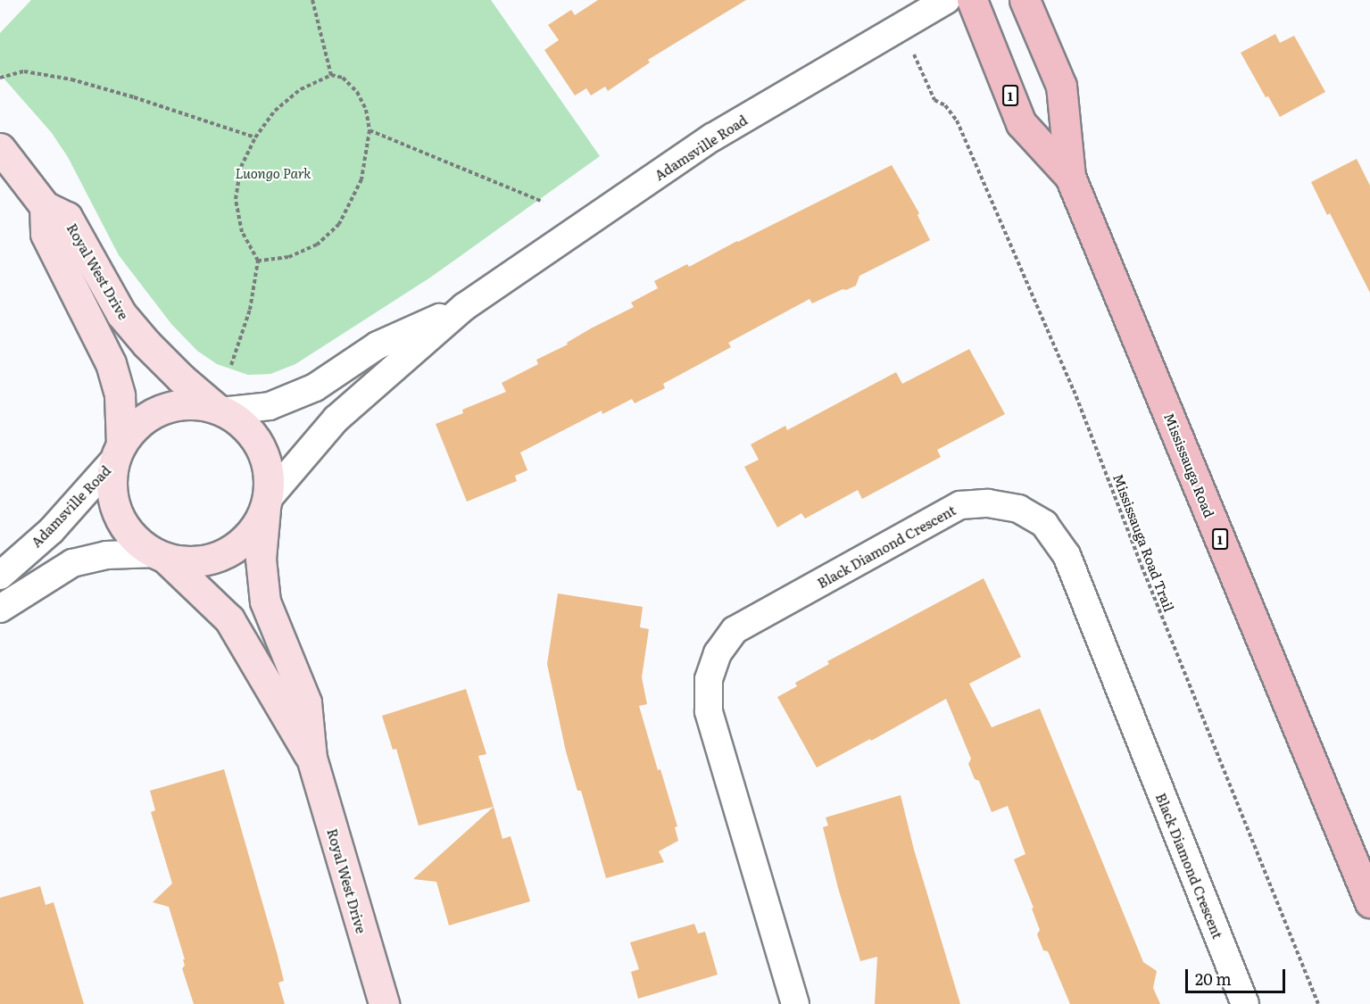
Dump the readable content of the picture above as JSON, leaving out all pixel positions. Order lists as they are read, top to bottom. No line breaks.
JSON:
{"streets":{"main road":["1","Mississauga Road"],"street":["Adamsville Road","Royal West Drive","Black Diamond Crescent"],"path":["Mississauga Road Trail"]},"crossings":[["Adamsville Road","Royal West Drive"]],"parks":["Luongo Park"],"scale_bar":"20 m"}
